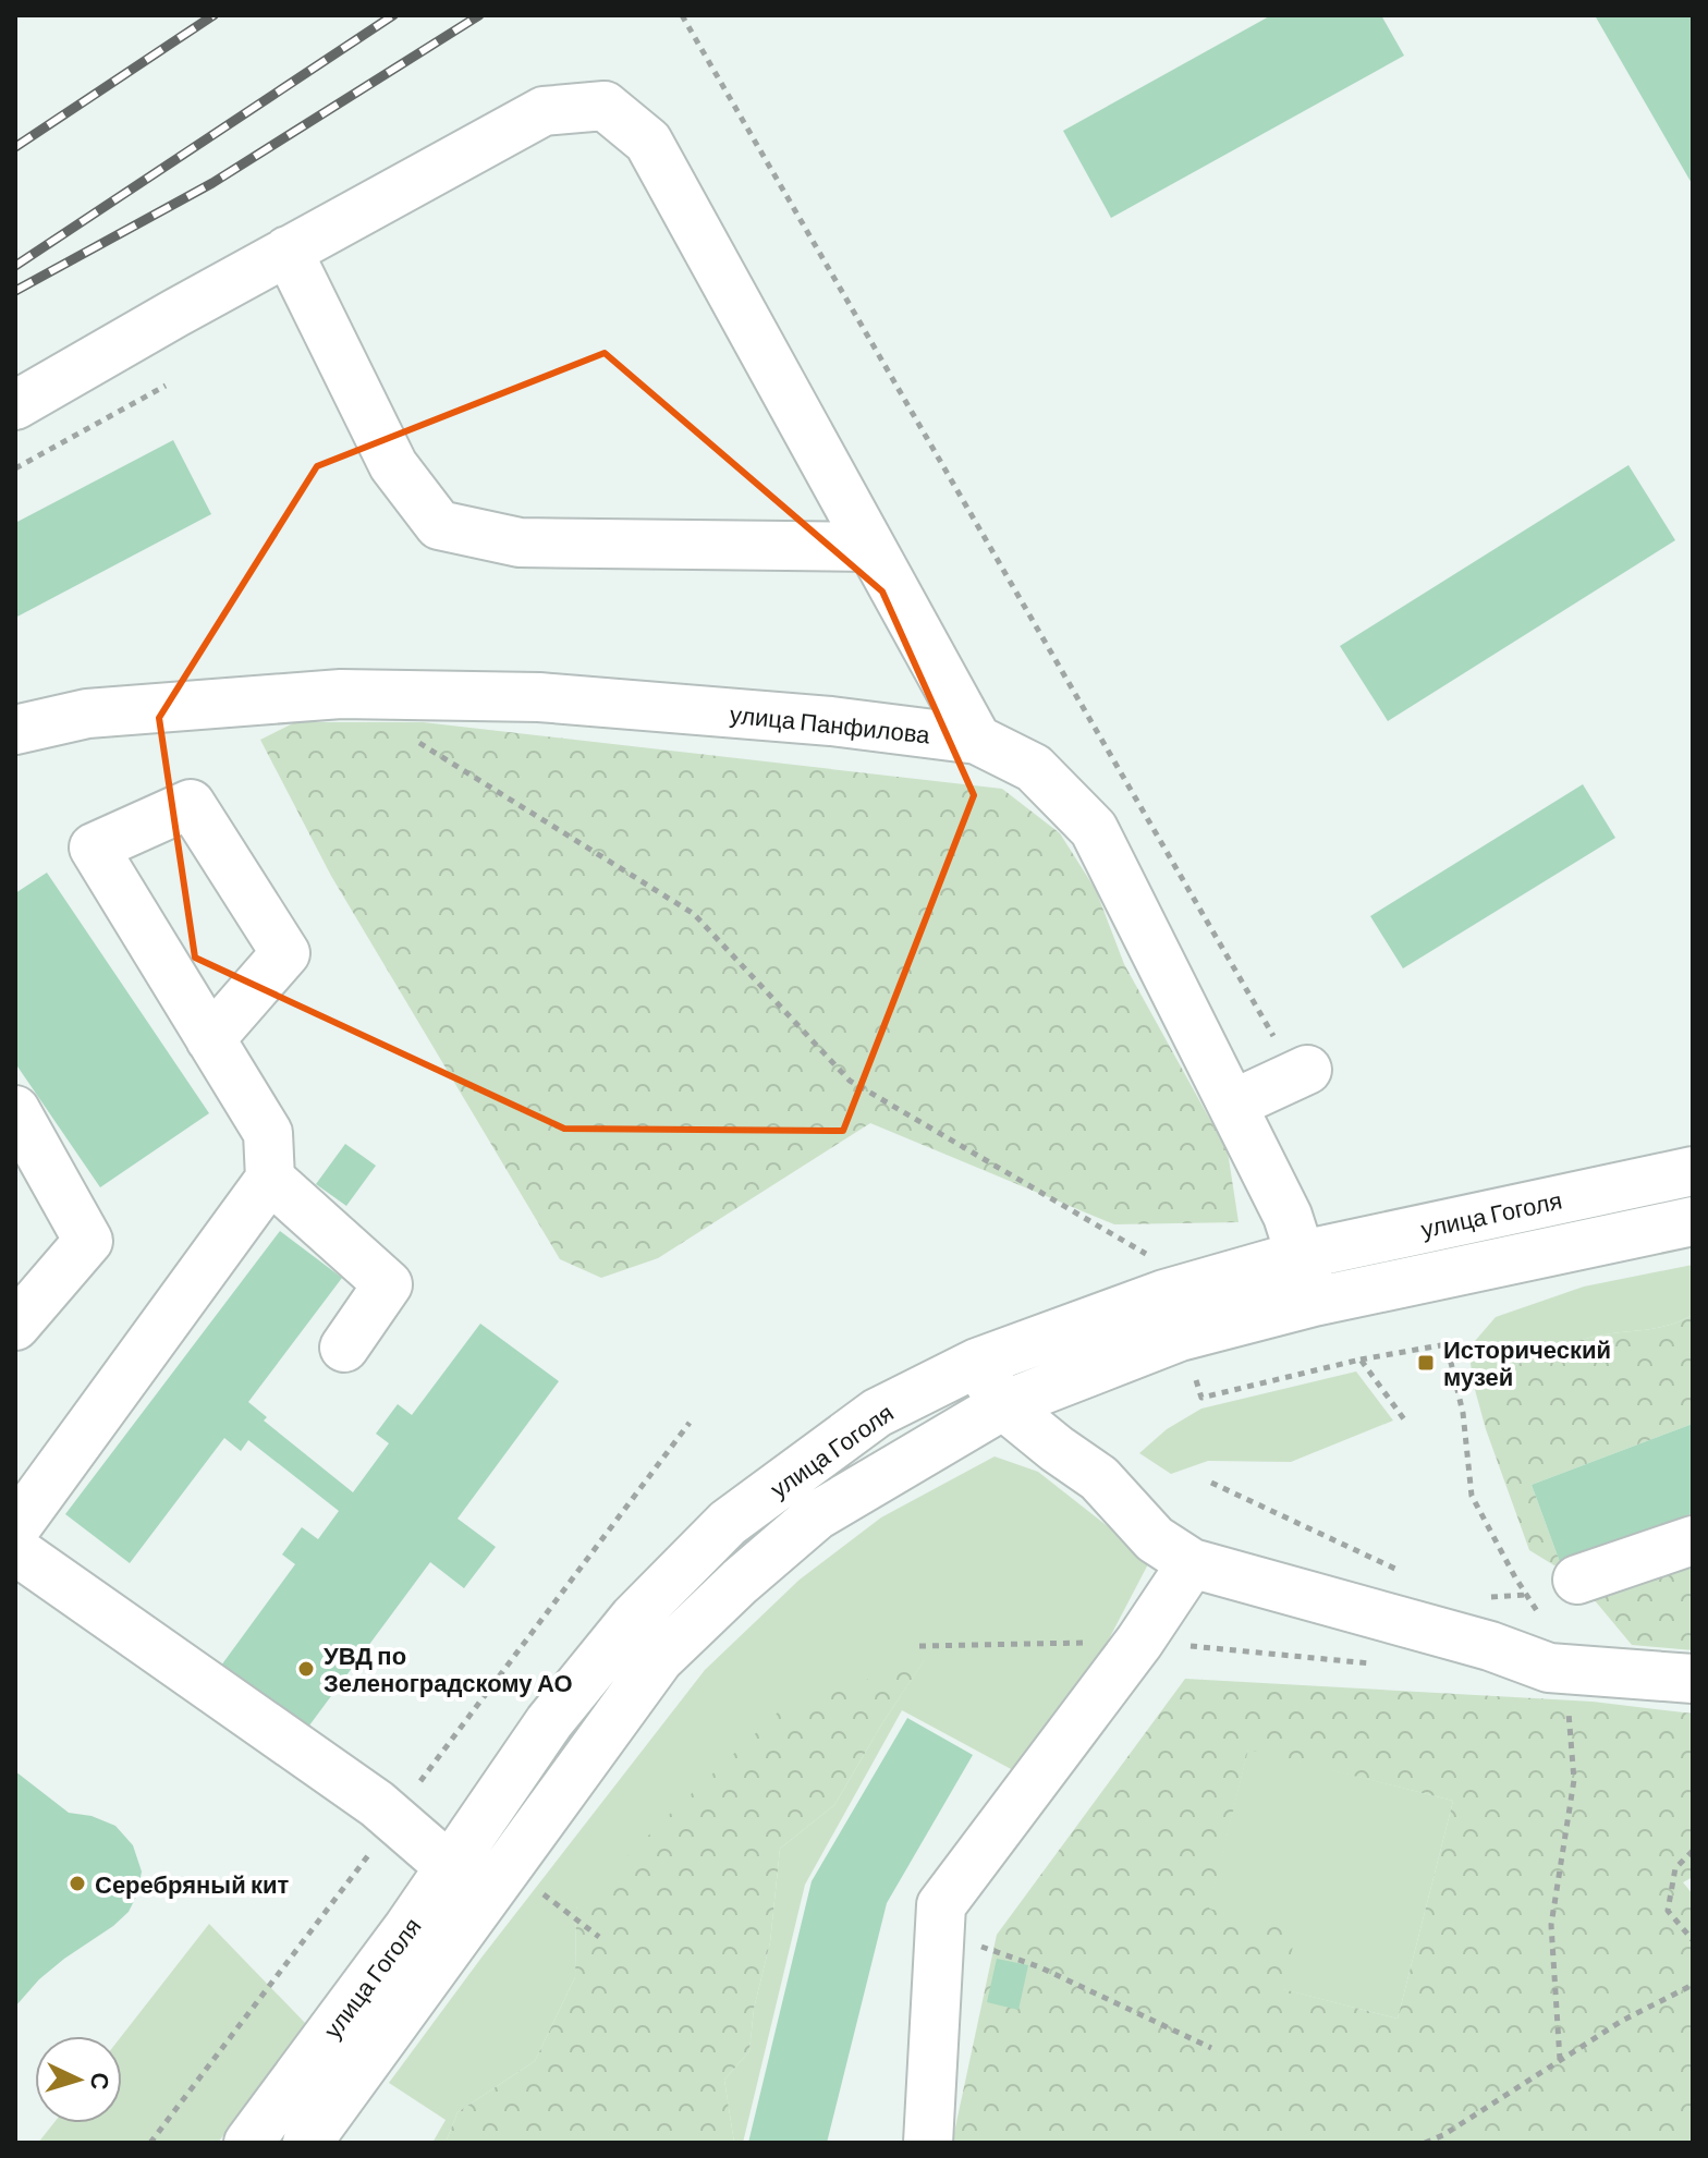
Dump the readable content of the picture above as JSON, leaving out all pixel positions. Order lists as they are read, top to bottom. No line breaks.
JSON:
{"streets":{"street":["улица Панфилова","улица Гоголя"]},"crossings":[["улица Панфилова","улица Гоголя"]],"places":{"transit":["Исторический музей"],"other":["УВД по Зеленоградскому АО","Серебряный кит"]},"north":"right"}
